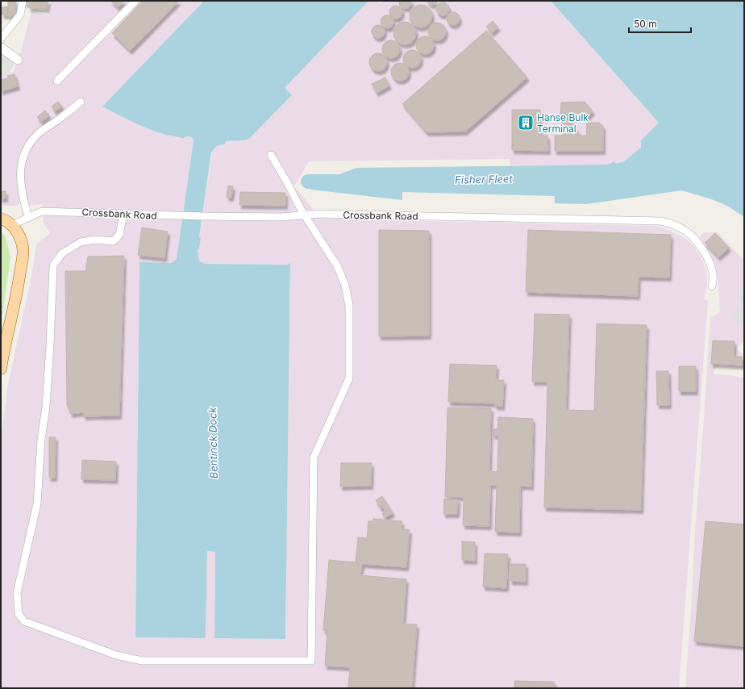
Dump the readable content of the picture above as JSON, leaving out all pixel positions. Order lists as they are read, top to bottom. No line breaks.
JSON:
{"streets":{"street":["Crossbank Road"]},"water":["Fisher Fleet","Bentinck Dock"],"places":{"building":["Hanse Bulk Terminal"]},"scale_bar":"50 m"}
